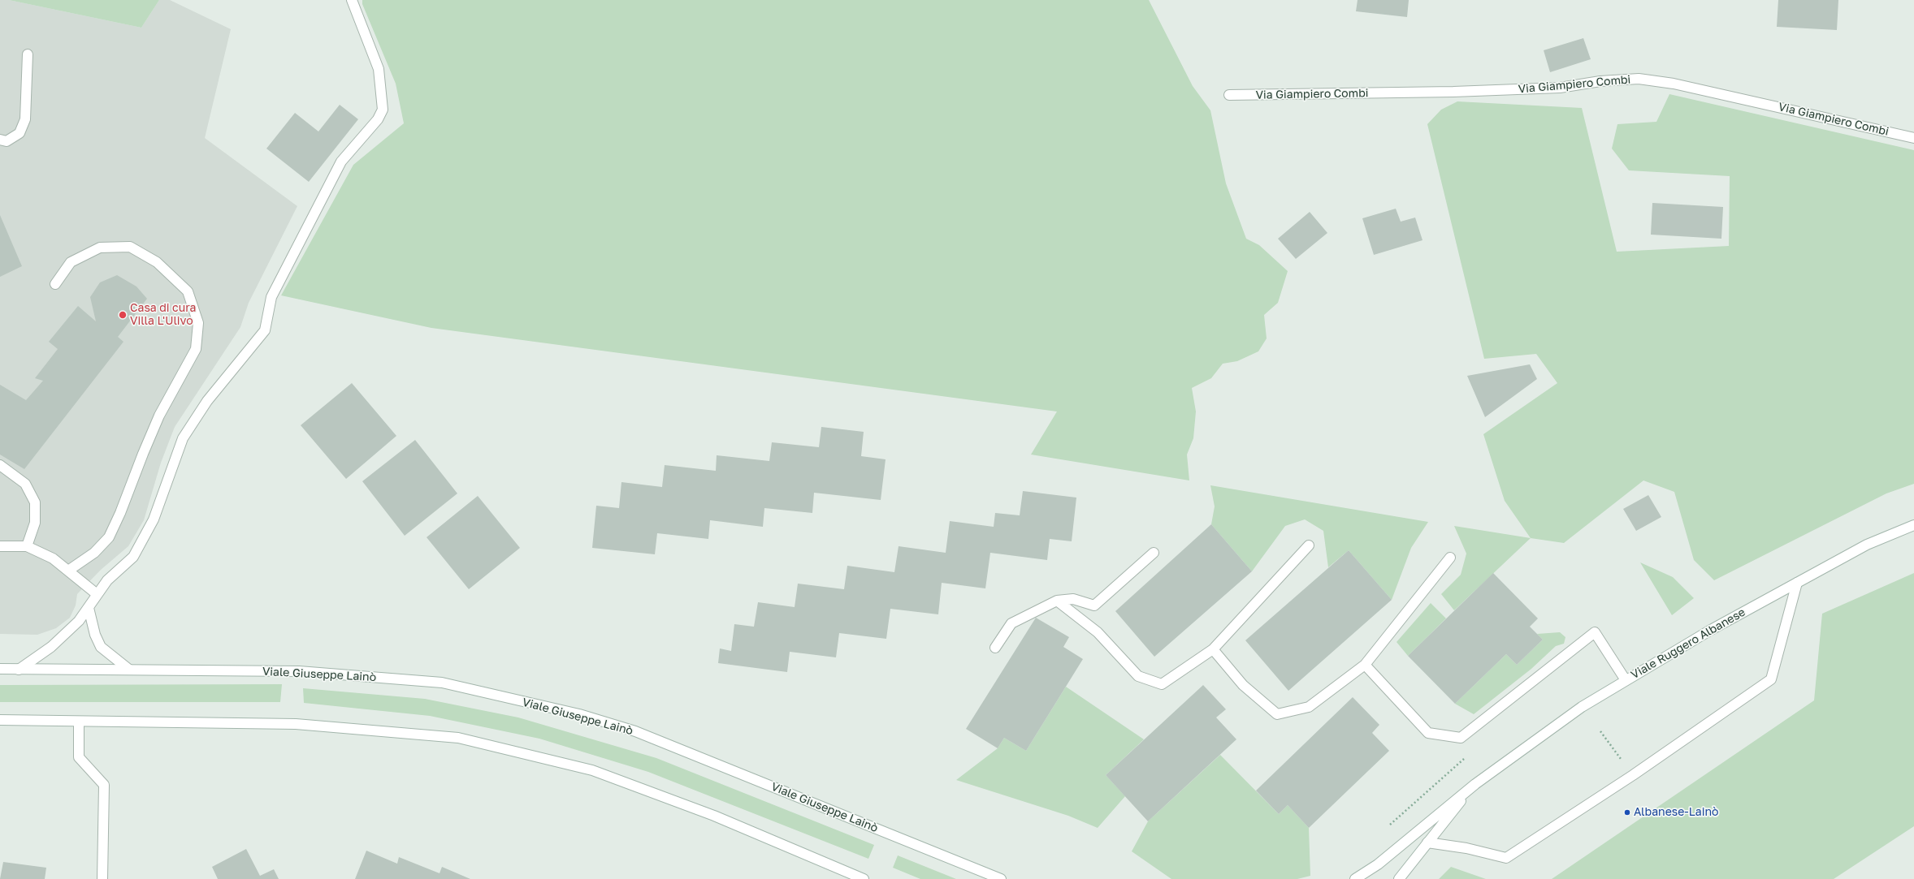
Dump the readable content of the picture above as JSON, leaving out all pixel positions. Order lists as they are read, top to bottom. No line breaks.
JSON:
{"streets":{"main road":["Via Giampiero Combi","Viale Ruggero Albanese","Viale Giuseppe Lainò"]},"places":["Casa di cura Villa L'Ulivo","Albanese-Lainò"]}
